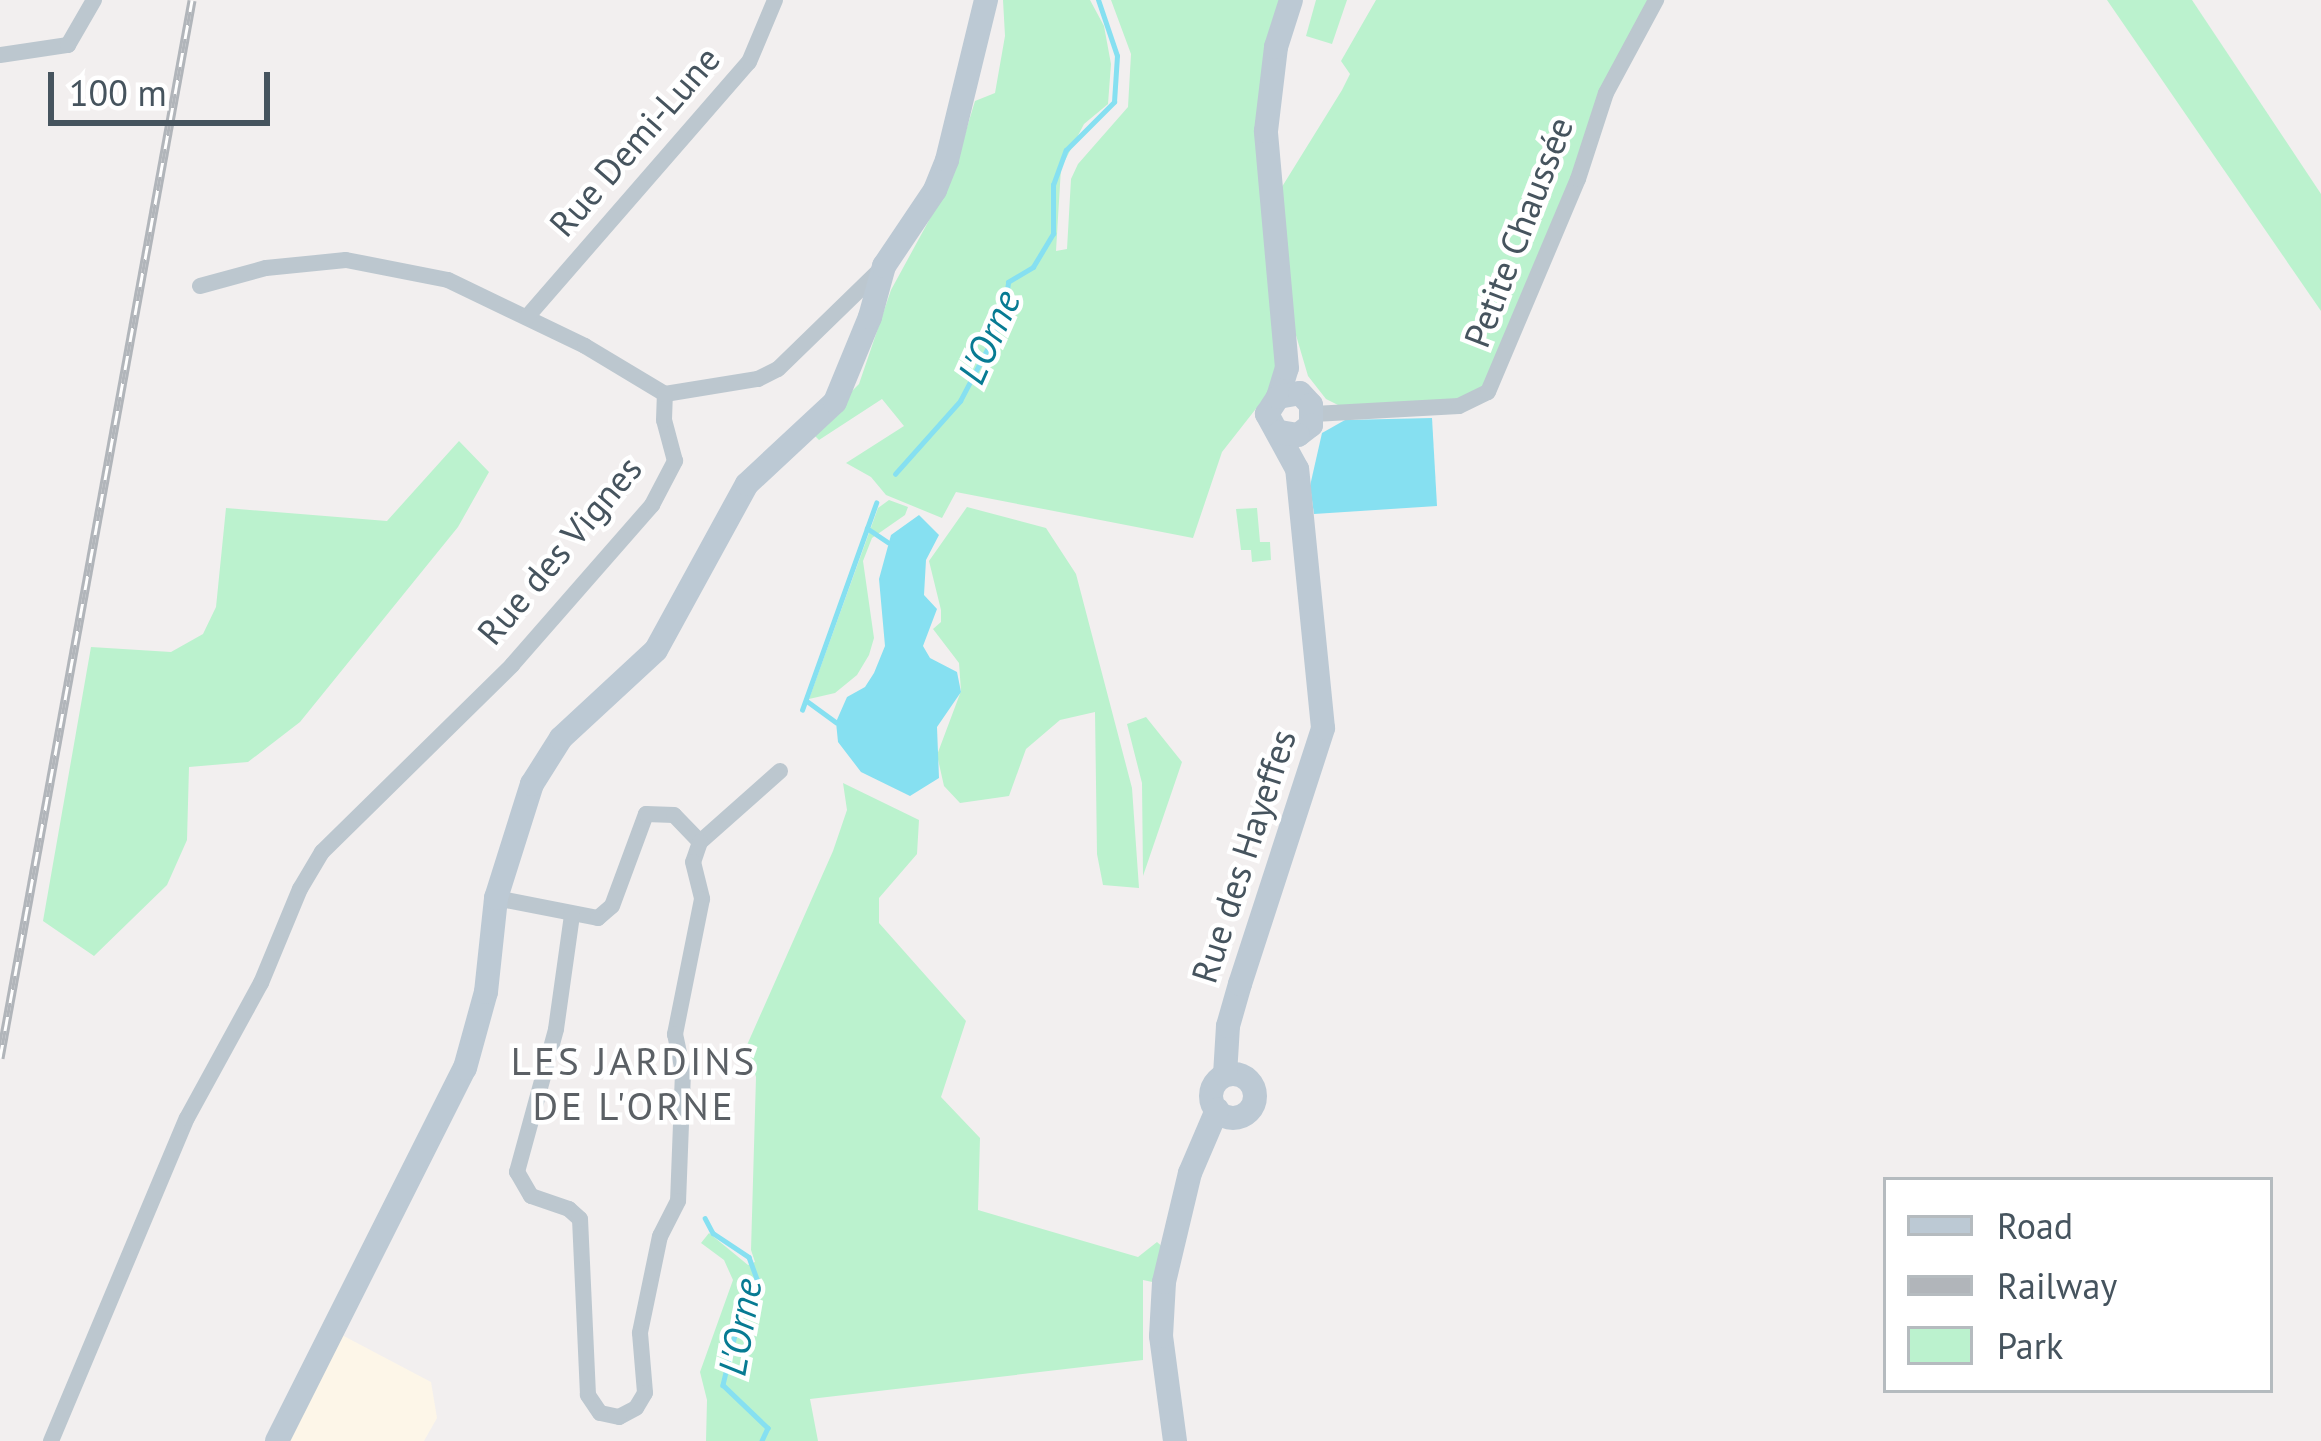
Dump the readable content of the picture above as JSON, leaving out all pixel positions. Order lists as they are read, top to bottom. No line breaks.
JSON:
{"streets":{"street":["Rue Demi-Lune","Petite Chaussée","Rue des Vignes","Rue des Hayeffes"]},"crossings":[["Petite Chaussée","Rue des Hayeffes"]],"districts":["LES JARDINS DE L'ORNE"],"water":["L'Orne"],"legend":["Road","Railway","Park"],"scale_bar":"100 m"}
